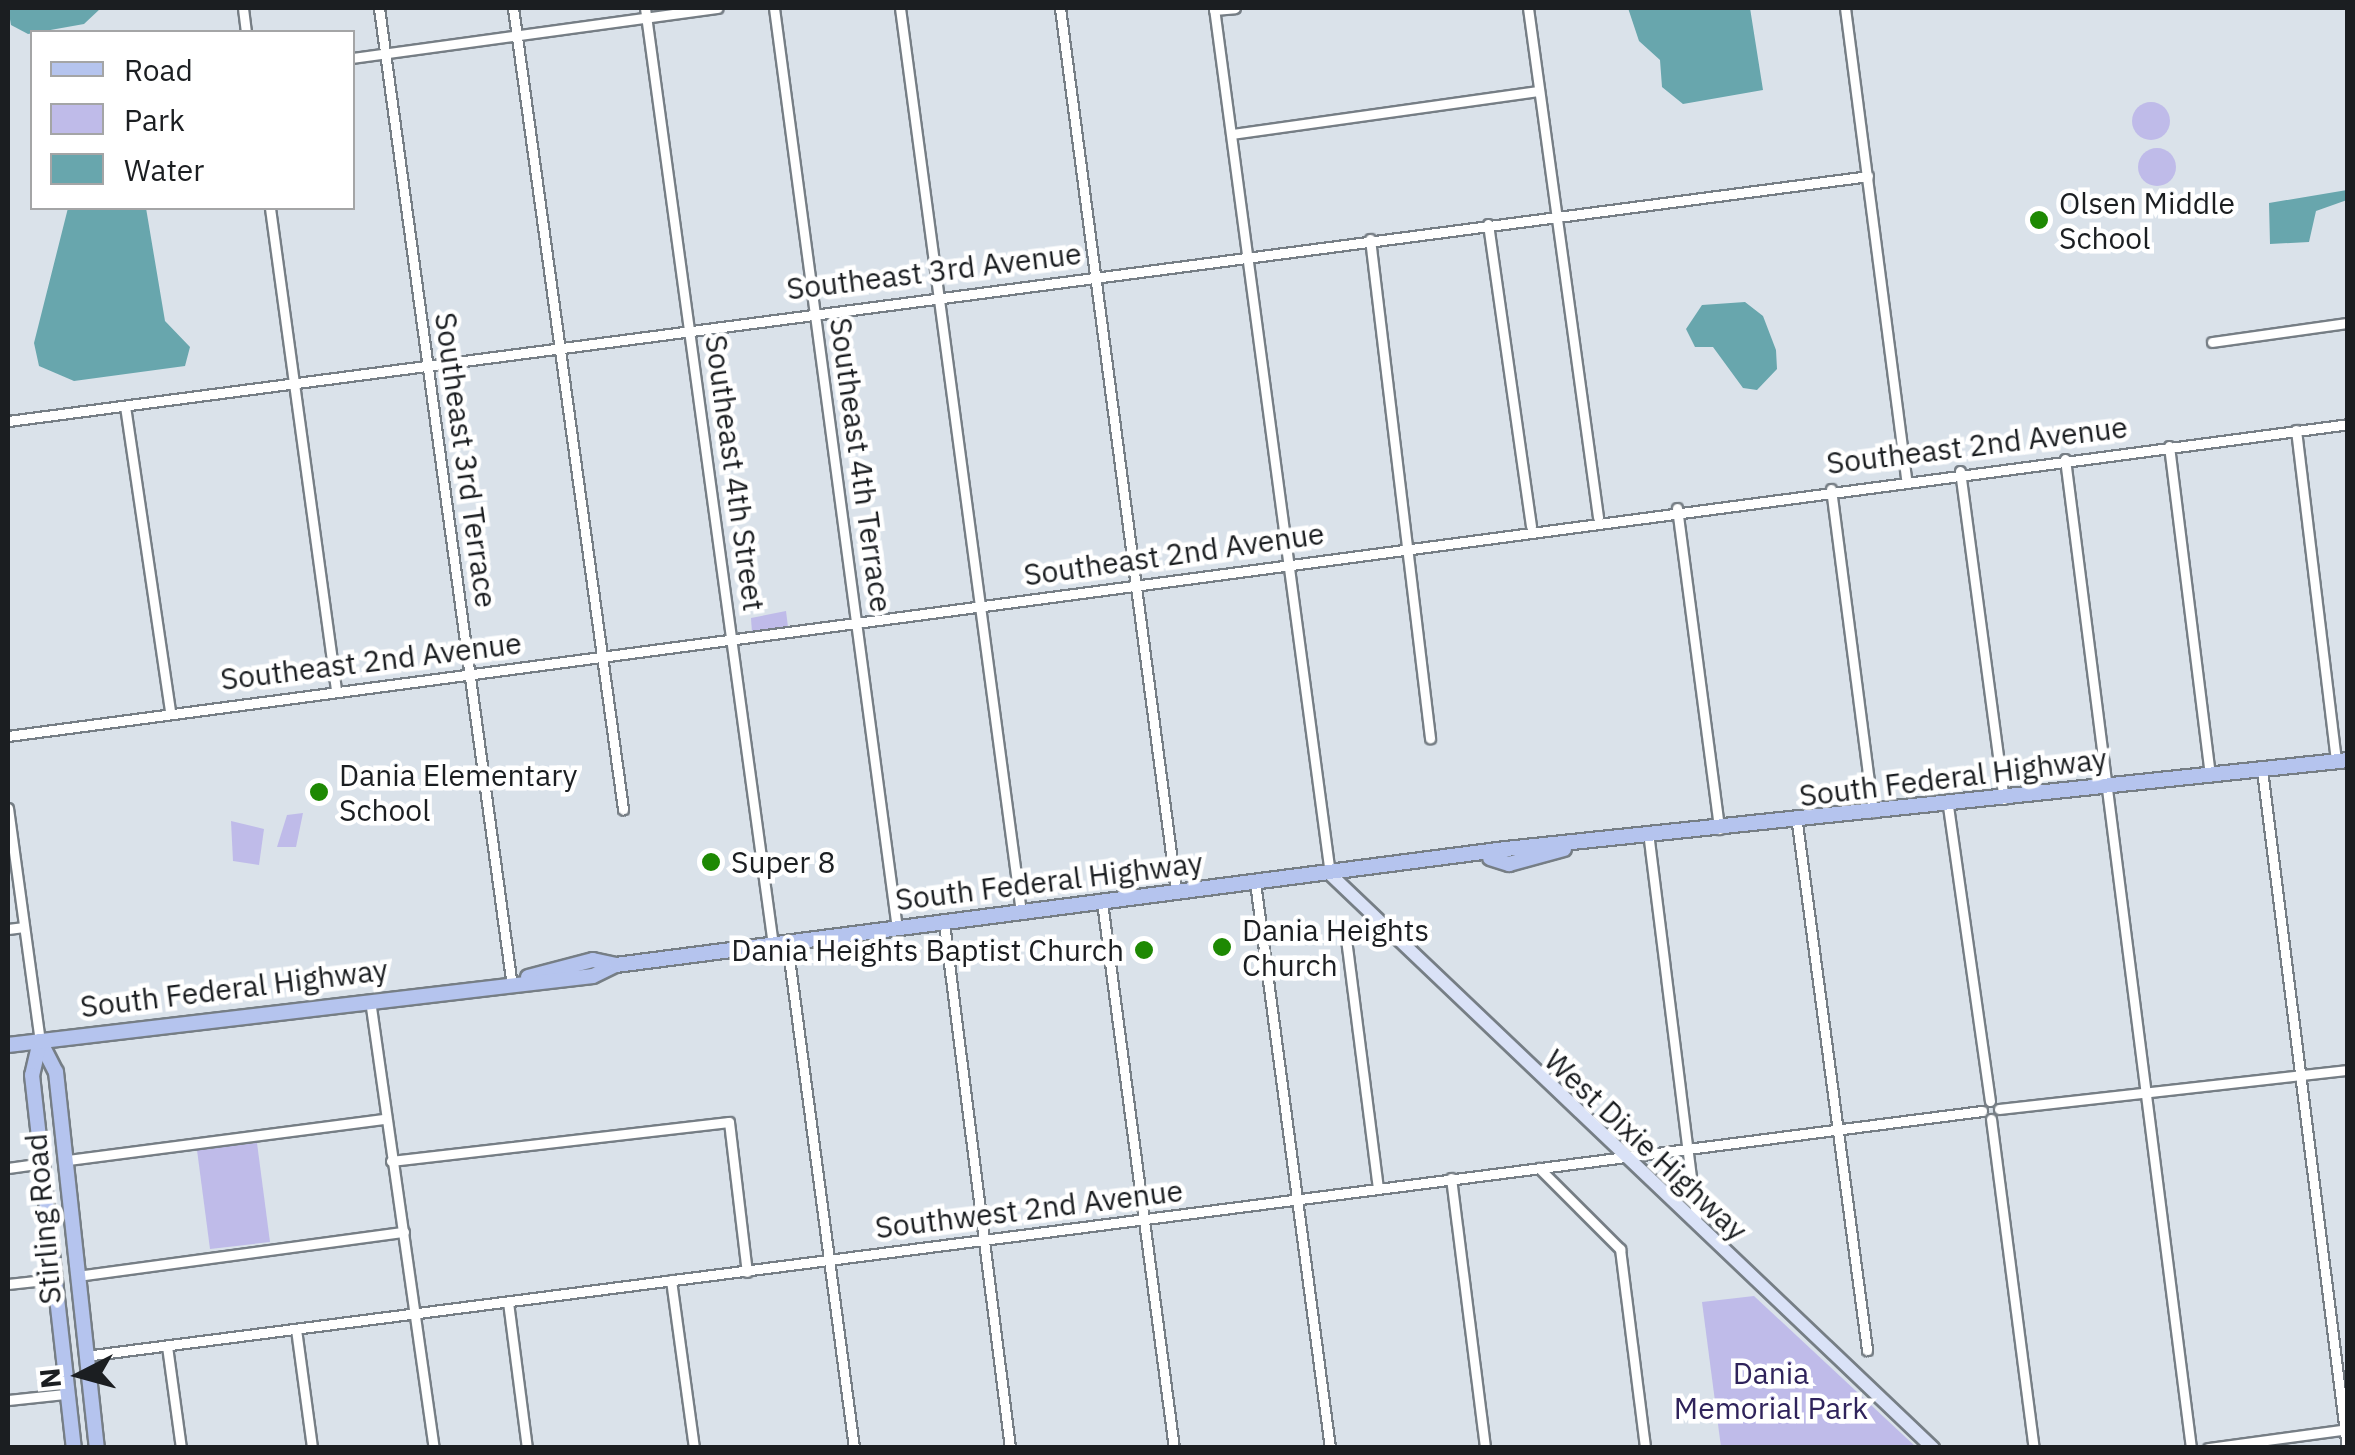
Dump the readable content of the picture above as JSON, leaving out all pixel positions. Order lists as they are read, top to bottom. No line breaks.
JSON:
{"streets":{"main road":["South Federal Highway","West Dixie Highway","Stirling Road"],"street":["Southeast 3rd Avenue","Southeast 2nd Avenue","Southeast 3rd Terrace","Southeast 4th Terrace","Southeast 4th Street","Southwest 2nd Avenue"]},"crossings":[["Southeast 3rd Avenue","Southeast 3rd Terrace"],["Southeast 3rd Avenue","Southeast 4th Terrace"],["Southeast 3rd Avenue","Southeast 4th Street"],["Southeast 2nd Avenue","Southeast 3rd Terrace"],["Southeast 2nd Avenue","Southeast 4th Terrace"],["Southeast 2nd Avenue","Southeast 4th Street"],["Southeast 3rd Terrace","South Federal Highway"],["Southeast 4th Terrace","South Federal Highway"],["Southeast 4th Street","South Federal Highway"],["Southeast 4th Street","Southwest 2nd Avenue"],["South Federal Highway","West Dixie Highway"],["South Federal Highway","Stirling Road"],["West Dixie Highway","Southwest 2nd Avenue"],["Southwest 2nd Avenue","Stirling Road"]],"parks":["Dania Memorial Park"],"places":["Olsen Middle School","Dania Elementary School","Super 8","Dania Heights Church","Dania Heights Baptist Church"],"legend":["Road","Park","Water"],"north":"left"}
